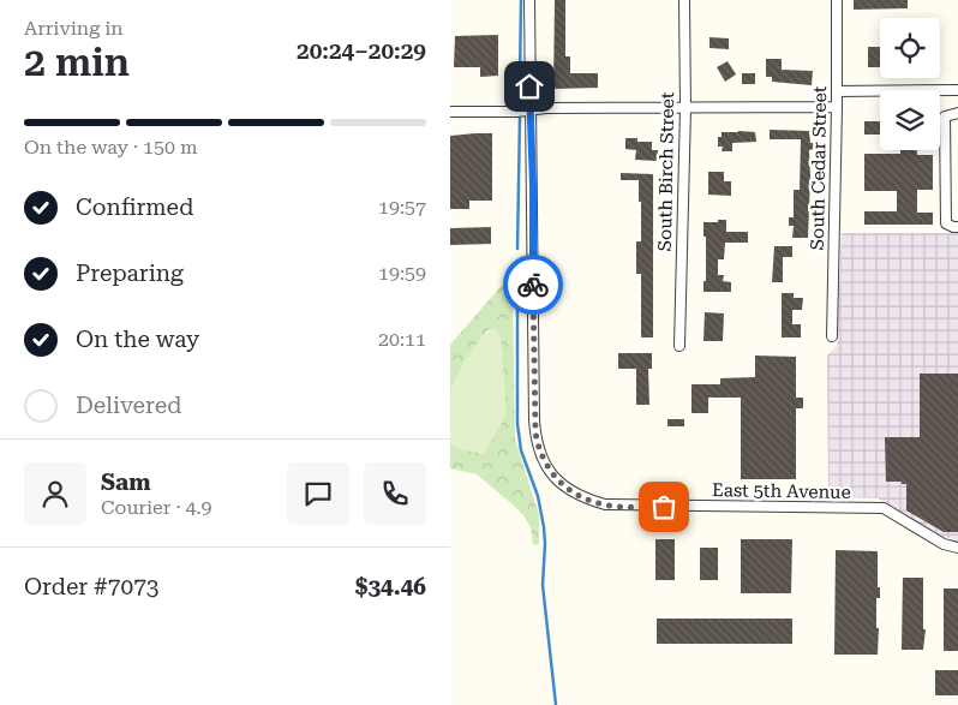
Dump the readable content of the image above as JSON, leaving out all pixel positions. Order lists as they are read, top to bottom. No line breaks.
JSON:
{"streets":{"street":["South Cedar Street","South Birch Street","East 5th Avenue"]},"page":{"heading":["2 min","Arriving in","20:24–20:29"],"panel":["Sam","Courier · 4.9","Order #7073","$34.46"],"bar":"On the way · 150 m","list":[["Confirmed","19:57"],["Preparing","19:59"],["On the way","20:11"],"Delivered"]}}
